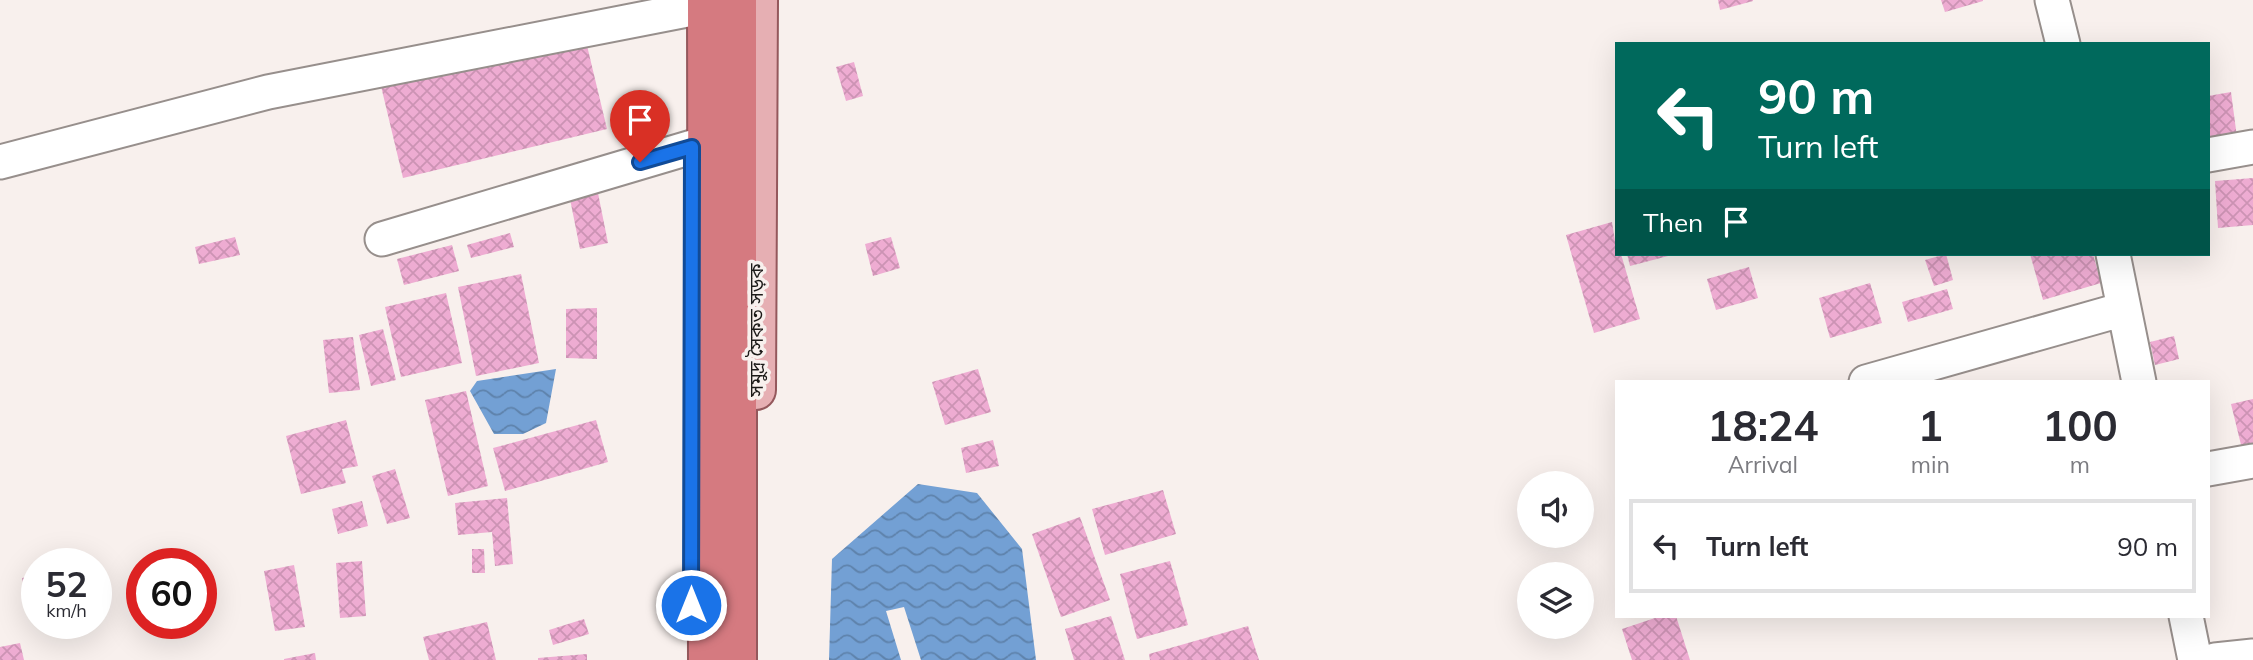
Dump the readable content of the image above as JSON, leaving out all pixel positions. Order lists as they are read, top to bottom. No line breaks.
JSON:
{"streets":{"main road":["সমুদ্র সৈকত সড়ক"]},"page":{"turn":["90 m","Turn left"],"then":"Then","eta":["18:24","Arrival","1","min","100","m"],"list":[{"name":"Turn left","value":"90 m"}],"speed":"52 km/h","limit":"60"}}
